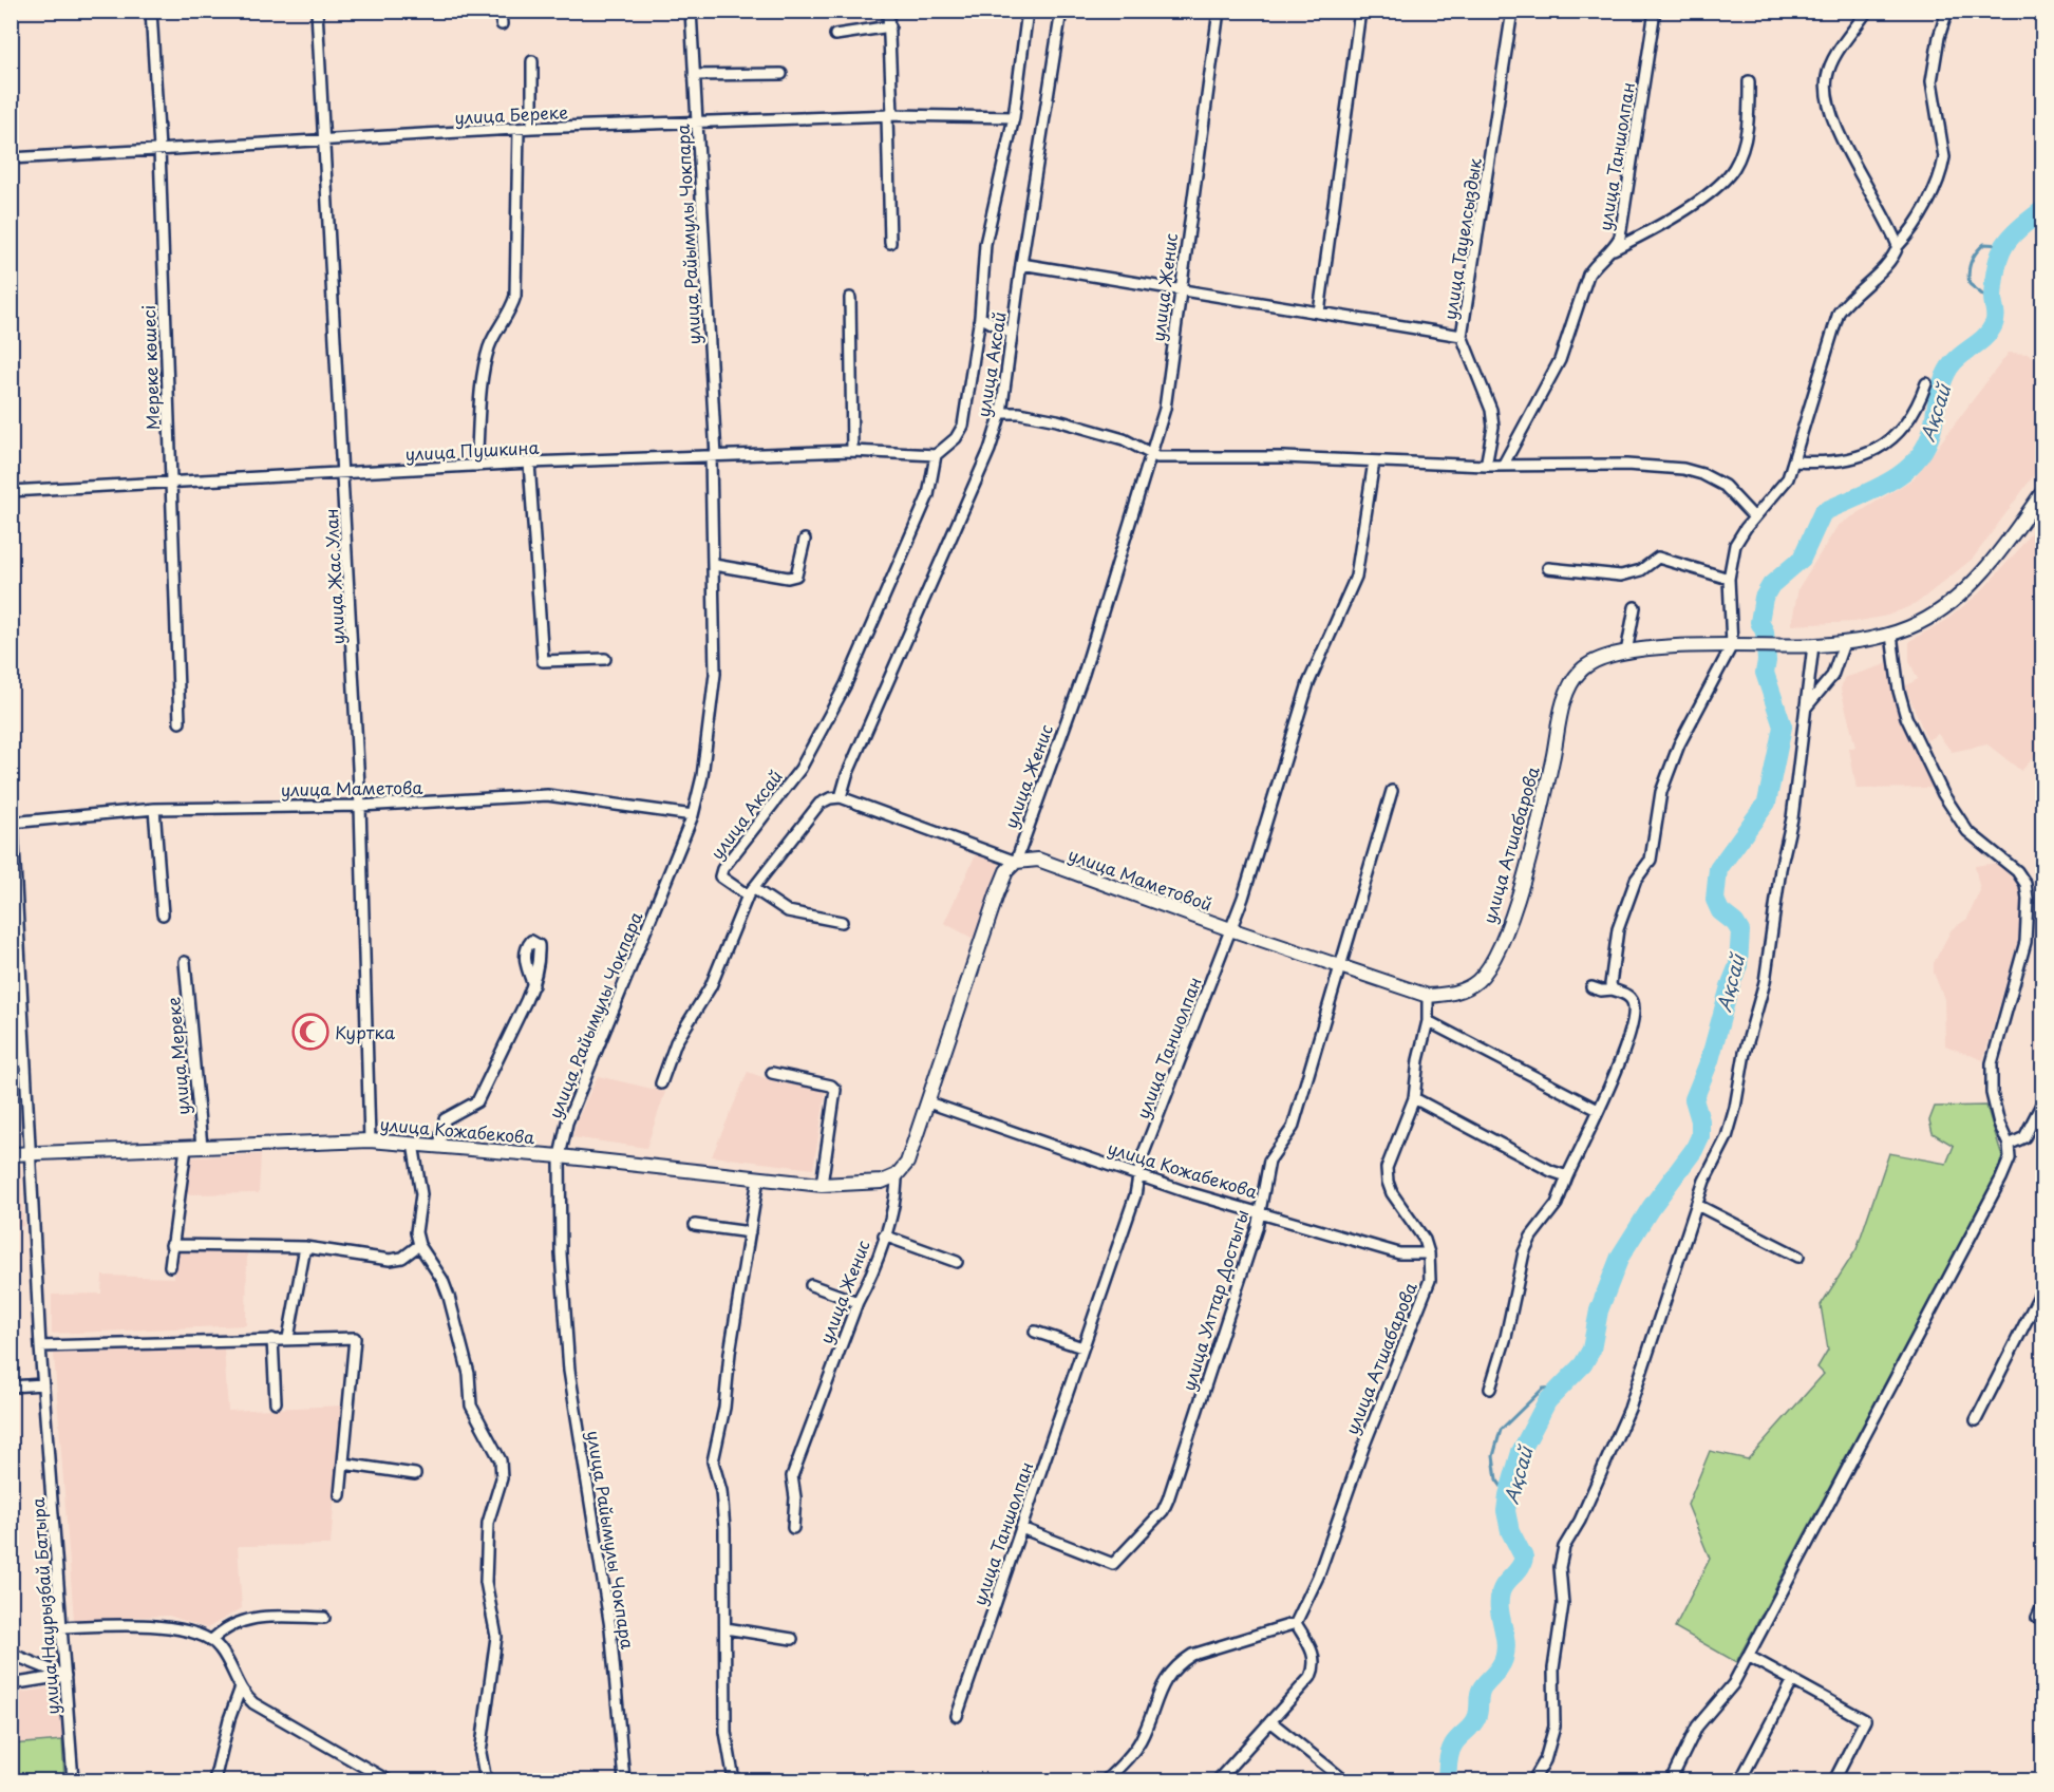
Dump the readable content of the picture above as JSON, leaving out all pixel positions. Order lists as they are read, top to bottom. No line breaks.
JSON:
{"streets":{"main road":["улица Женис","улица Атшабарова","улица Маметовой","улица Кожабекова"],"street":["улица Береке","улица Таншолпан","улица Райымулы Чокпара","улица Тауелсыздык","улица Аксай","Мереке көшесі","улица Пушкина","улица Жас Улан","улица Маметова","улица Мереке","улица Улттар Достыгы","улица Наурызбай Батыра"]},"crossings":[["улица Береке","улица Райымулы Чокпара"],["улица Береке","улица Аксай"],["улица Береке","Мереке көшесі"],["улица Береке","улица Жас Улан"],["улица Таншолпан","улица Маметовой"],["улица Таншолпан","улица Кожабекова"],["улица Таншолпан","улица Улттар Достыгы"],["улица Райымулы Чокпара","улица Пушкина"],["улица Райымулы Чокпара","улица Маметова"],["улица Райымулы Чокпара","улица Кожабекова"],["улица Женис","улица Маметовой"],["улица Женис","улица Кожабекова"],["улица Аксай","улица Пушкина"],["улица Аксай","улица Маметовой"],["Мереке көшесі","улица Пушкина"],["улица Пушкина","улица Жас Улан"],["улица Жас Улан","улица Маметова"],["улица Жас Улан","улица Кожабекова"],["улица Маметова","улица Наурызбай Батыра"],["улица Атшабарова","улица Маметовой"],["улица Атшабарова","улица Кожабекова"],["улица Маметовой","улица Улттар Достыгы"],["улица Мереке","улица Кожабекова"],["улица Кожабекова","улица Улттар Достыгы"],["улица Кожабекова","улица Наурызбай Батыра"]],"water":["Ақсай"],"places":{"mosque":["Куртка"]}}
